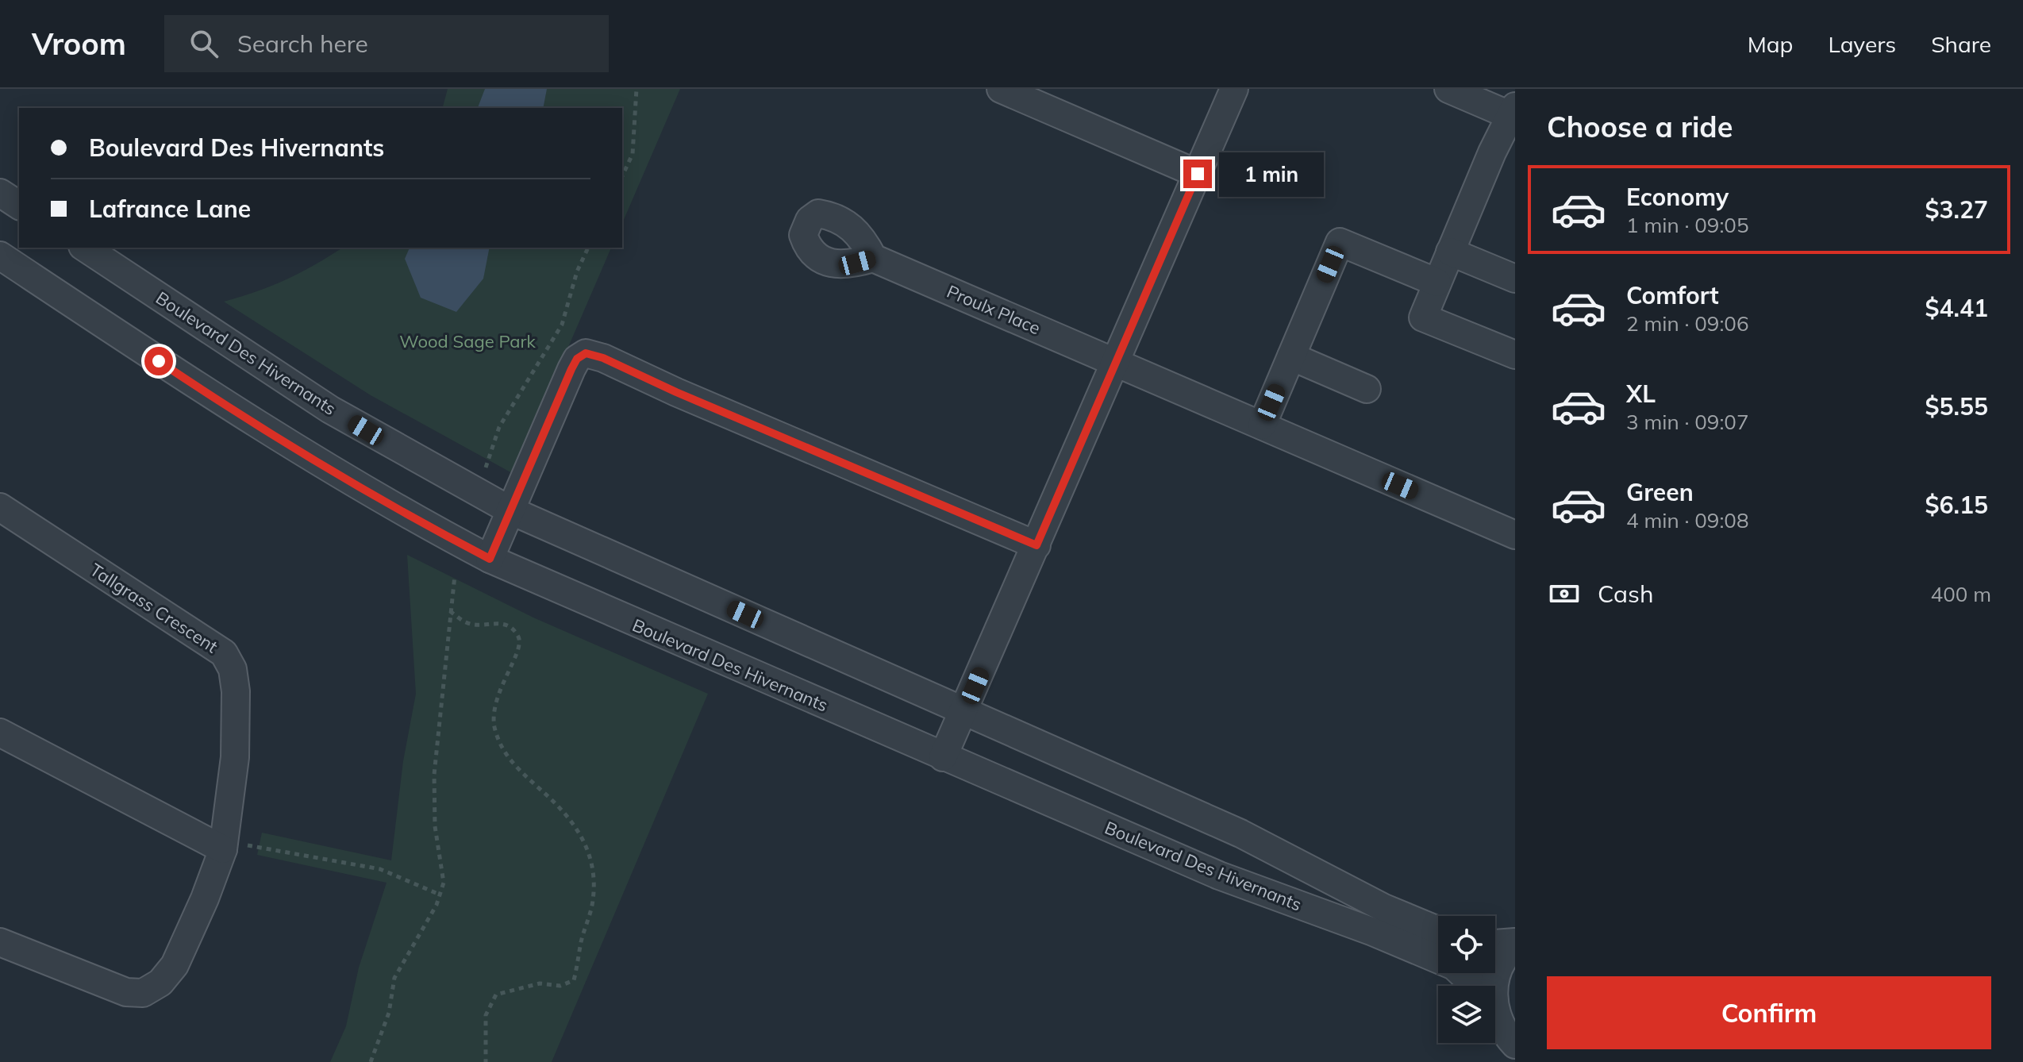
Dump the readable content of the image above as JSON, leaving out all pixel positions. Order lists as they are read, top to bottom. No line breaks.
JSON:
{"streets":{"street":["Proulx Place","Boulevard Des Hivernants","Tallgrass Crescent"]},"parks":["Wood Sage Park"],"page":{"header":"Vroom","search":"Search here","nav":["Map","Layers","Share"],"heading":"Choose a ride","banner":["Boulevard Des Hivernants","Lafrance Lane"],"bubble":"1 min","list":[{"name":"Economy","note":"1 min · 09:05","value":"$3.27"},{"name":"Comfort","note":"2 min · 09:06","value":"$4.41"},{"name":"XL","note":"3 min · 09:07","value":"$5.55"},{"name":"Green","note":"4 min · 09:08","value":"$6.15"}],"pay":["Cash","400 m"],"buttons":"Confirm"}}
